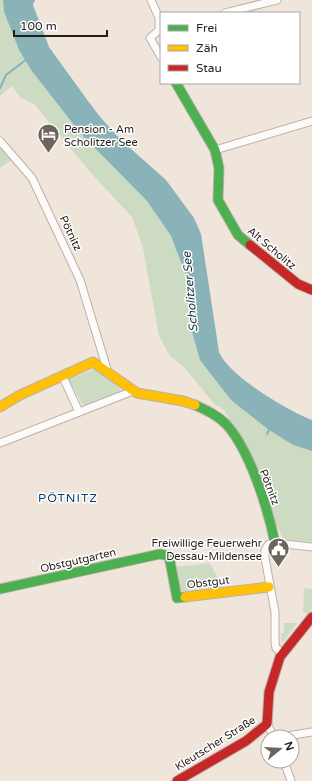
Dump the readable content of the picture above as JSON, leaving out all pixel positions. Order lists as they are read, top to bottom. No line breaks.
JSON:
{"streets":{"street":["Pötnitz","Alt Scholitz","Obstgutgarten","Obstgut","Kleutscher Straße"]},"crossings":[["Obstgutgarten","Obstgut"]],"districts":["PÖTNITZ"],"water":["Scholitzer See"],"places":{"hotel":["Pension - Am Scholitzer See"],"public building":["Freiwillige Feuerwehr Dessau-Mildensee"]},"legend":["Frei","Zäh","Stau"],"scale_bar":"100 m","north":"right"}
